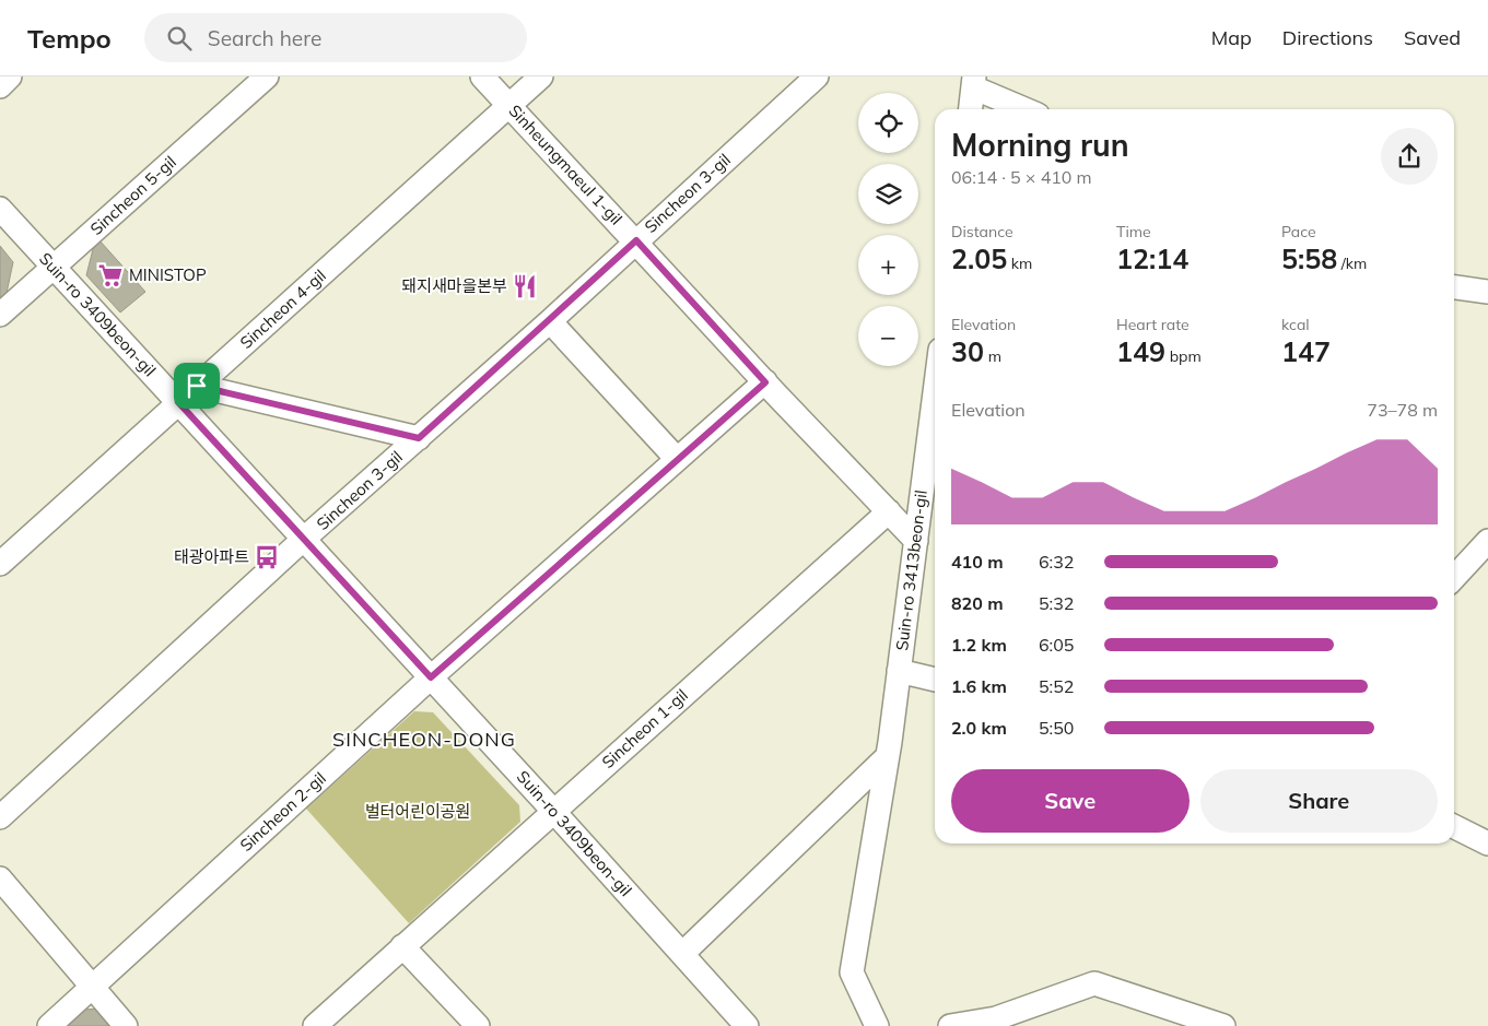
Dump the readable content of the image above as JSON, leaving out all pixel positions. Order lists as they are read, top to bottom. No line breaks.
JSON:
{"streets":{"street":["Sinheungmaeul 1-gil","Sincheon 3-gil","Sincheon 5-gil","Sincheon 4-gil","Suin-ro 3409beon-gil","Suin-ro 3413beon-gil","Sincheon 1-gil","Sincheon 2-gil"]},"crossings":[["Sinheungmaeul 1-gil","Sincheon 3-gil"],["Sinheungmaeul 1-gil","Sincheon 4-gil"],["Sinheungmaeul 1-gil","Suin-ro 3413beon-gil"],["Sinheungmaeul 1-gil","Sincheon 1-gil"],["Sinheungmaeul 1-gil","Sincheon 2-gil"],["Sincheon 3-gil","Suin-ro 3409beon-gil"],["Sincheon 5-gil","Suin-ro 3409beon-gil"],["Sincheon 4-gil","Suin-ro 3409beon-gil"],["Suin-ro 3409beon-gil","Sincheon 1-gil"],["Suin-ro 3409beon-gil","Sincheon 2-gil"]],"districts":["SINCHEON-DONG"],"parks":["벌터어린이공원"],"places":{"supermarket":["MINISTOP"],"restaurant":["돼지새마을본부"],"bus stop":["태광아파트"]},"page":{"header":"Tempo","search":"Search here","nav":["Map","Directions","Saved"],"map_buttons":["+","−"],"heading":["Morning run","06:14 · 5 × 410 m"],"stats":[["Distance","2.05 km"],["Time","12:14"],["Pace","5:58 /km"],["Elevation","30 m"],["Heart rate","149 bpm"],["kcal","147"]],"chart":["Elevation","73–78 m"],"list":[{"name":"410 m","note":"6:32"},{"name":"820 m","note":"5:32"},{"name":"1.2 km","note":"6:05"},{"name":"1.6 km","note":"5:52"},{"name":"2.0 km","note":"5:50"}],"buttons":["Save","Share"]}}
